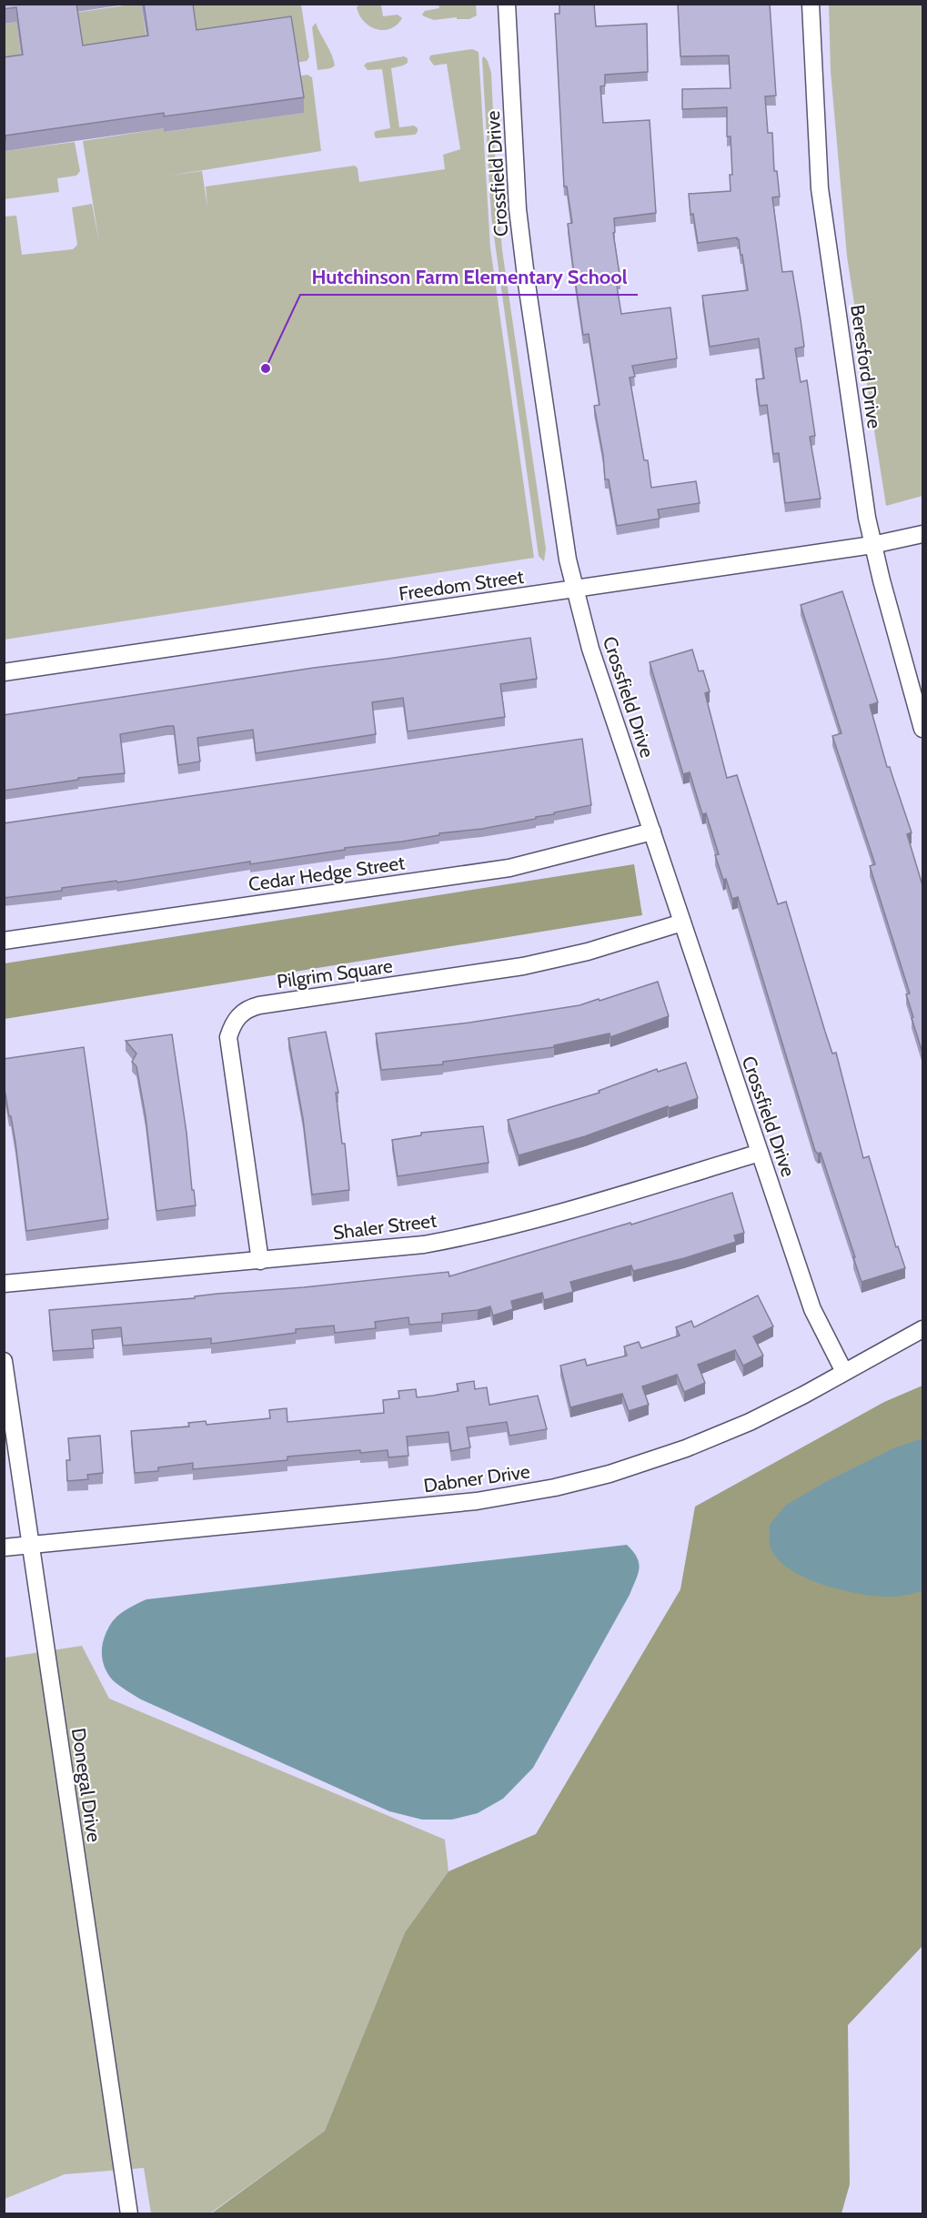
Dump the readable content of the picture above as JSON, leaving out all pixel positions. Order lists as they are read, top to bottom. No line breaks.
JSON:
{"streets":{"street":["Crossfield Drive","Beresford Drive","Freedom Street","Cedar Hedge Street","Pilgrim Square","Shaler Street","Dabner Drive","Donegal Drive"]},"crossings":[["Crossfield Drive","Freedom Street"],["Crossfield Drive","Cedar Hedge Street"],["Crossfield Drive","Pilgrim Square"],["Crossfield Drive","Shaler Street"],["Crossfield Drive","Dabner Drive"],["Beresford Drive","Freedom Street"],["Pilgrim Square","Shaler Street"],["Dabner Drive","Donegal Drive"]],"places":["Hutchinson Farm Elementary School"]}
